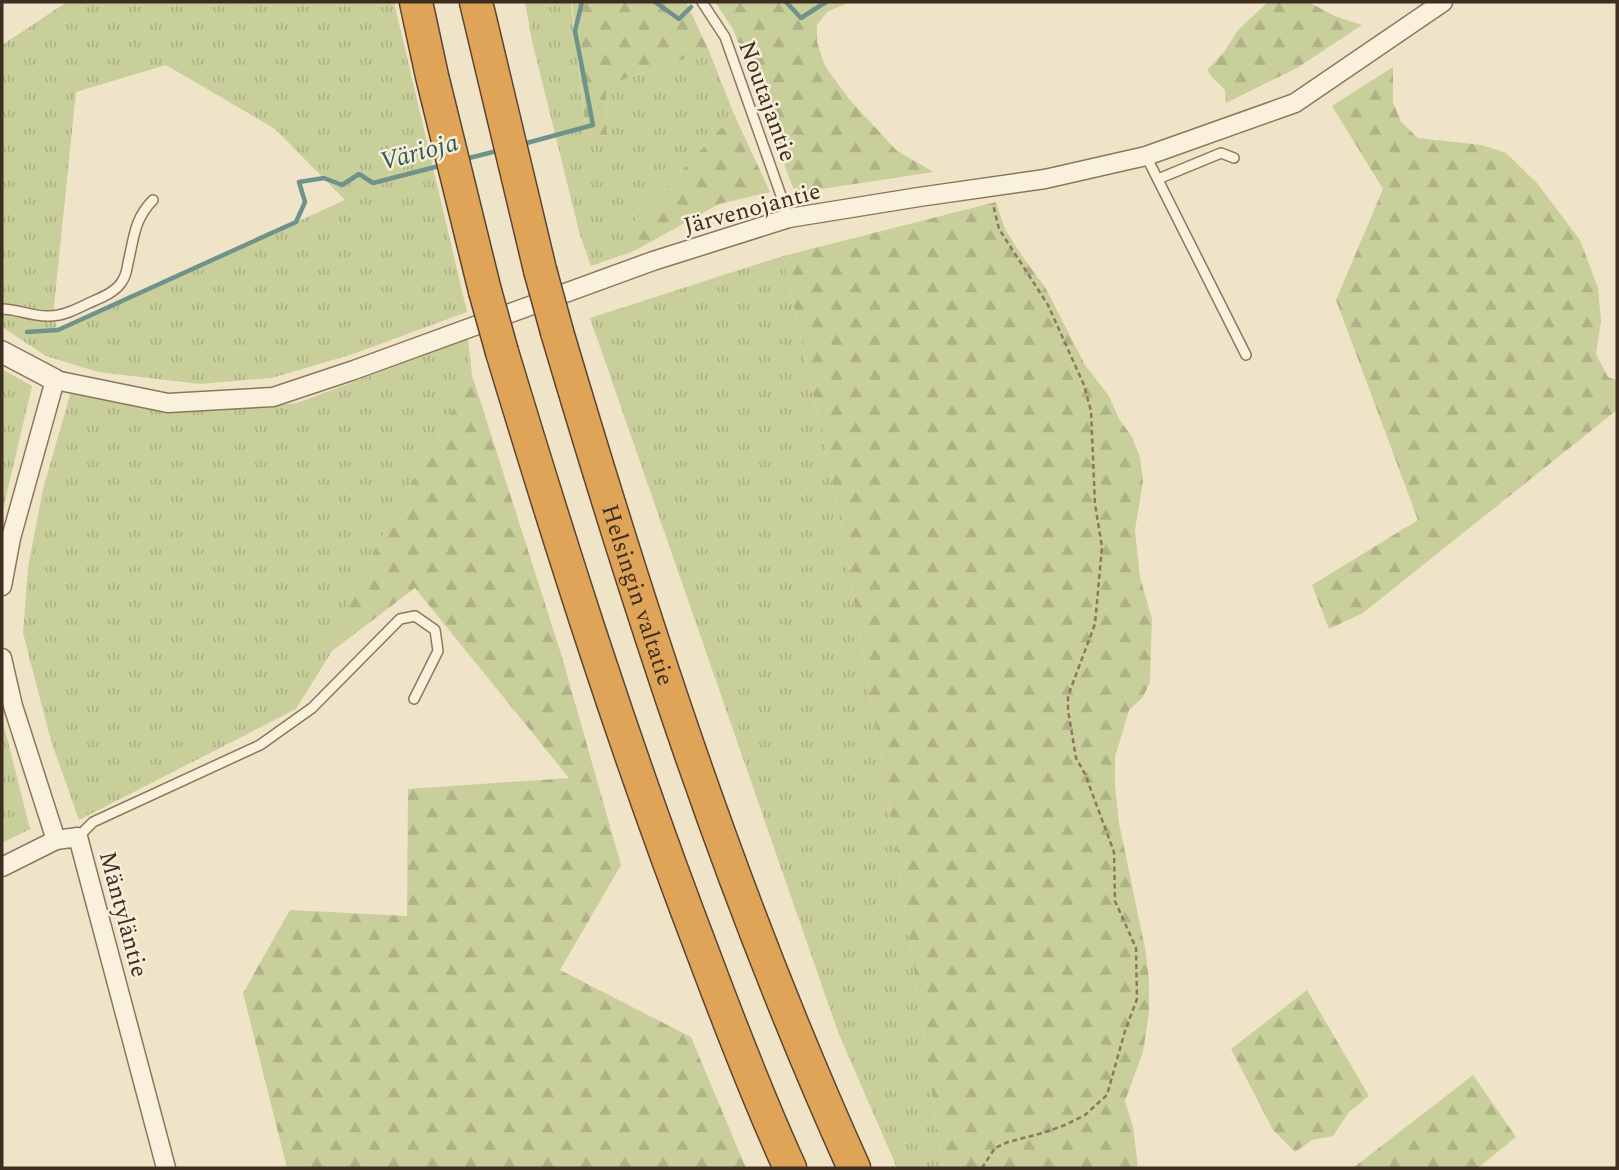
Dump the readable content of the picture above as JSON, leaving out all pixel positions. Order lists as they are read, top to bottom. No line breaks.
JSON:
{"streets":{"highway":["Helsingin valtatie"],"street":["Järvenojantie","Mäntyläntie"],"lane":["Noutajantie"]},"crossings":[["Noutajantie","Järvenojantie"]],"water":["Värioja"]}
